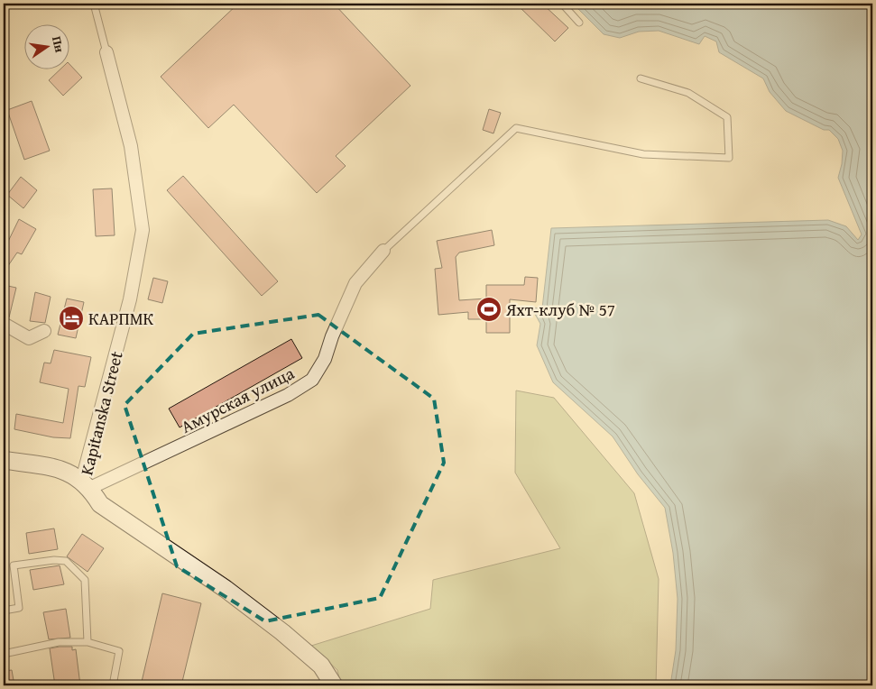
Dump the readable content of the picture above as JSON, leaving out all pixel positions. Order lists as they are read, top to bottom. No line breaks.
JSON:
{"streets":{"main road":["Kapitanska Street"],"street":["Амурская улица"]},"crossings":[["Амурская улица","Kapitanska Street"]],"places":{"sports":["Яхт-клуб № 57"],"hotel":["КАРПМК"]},"north":"right"}
